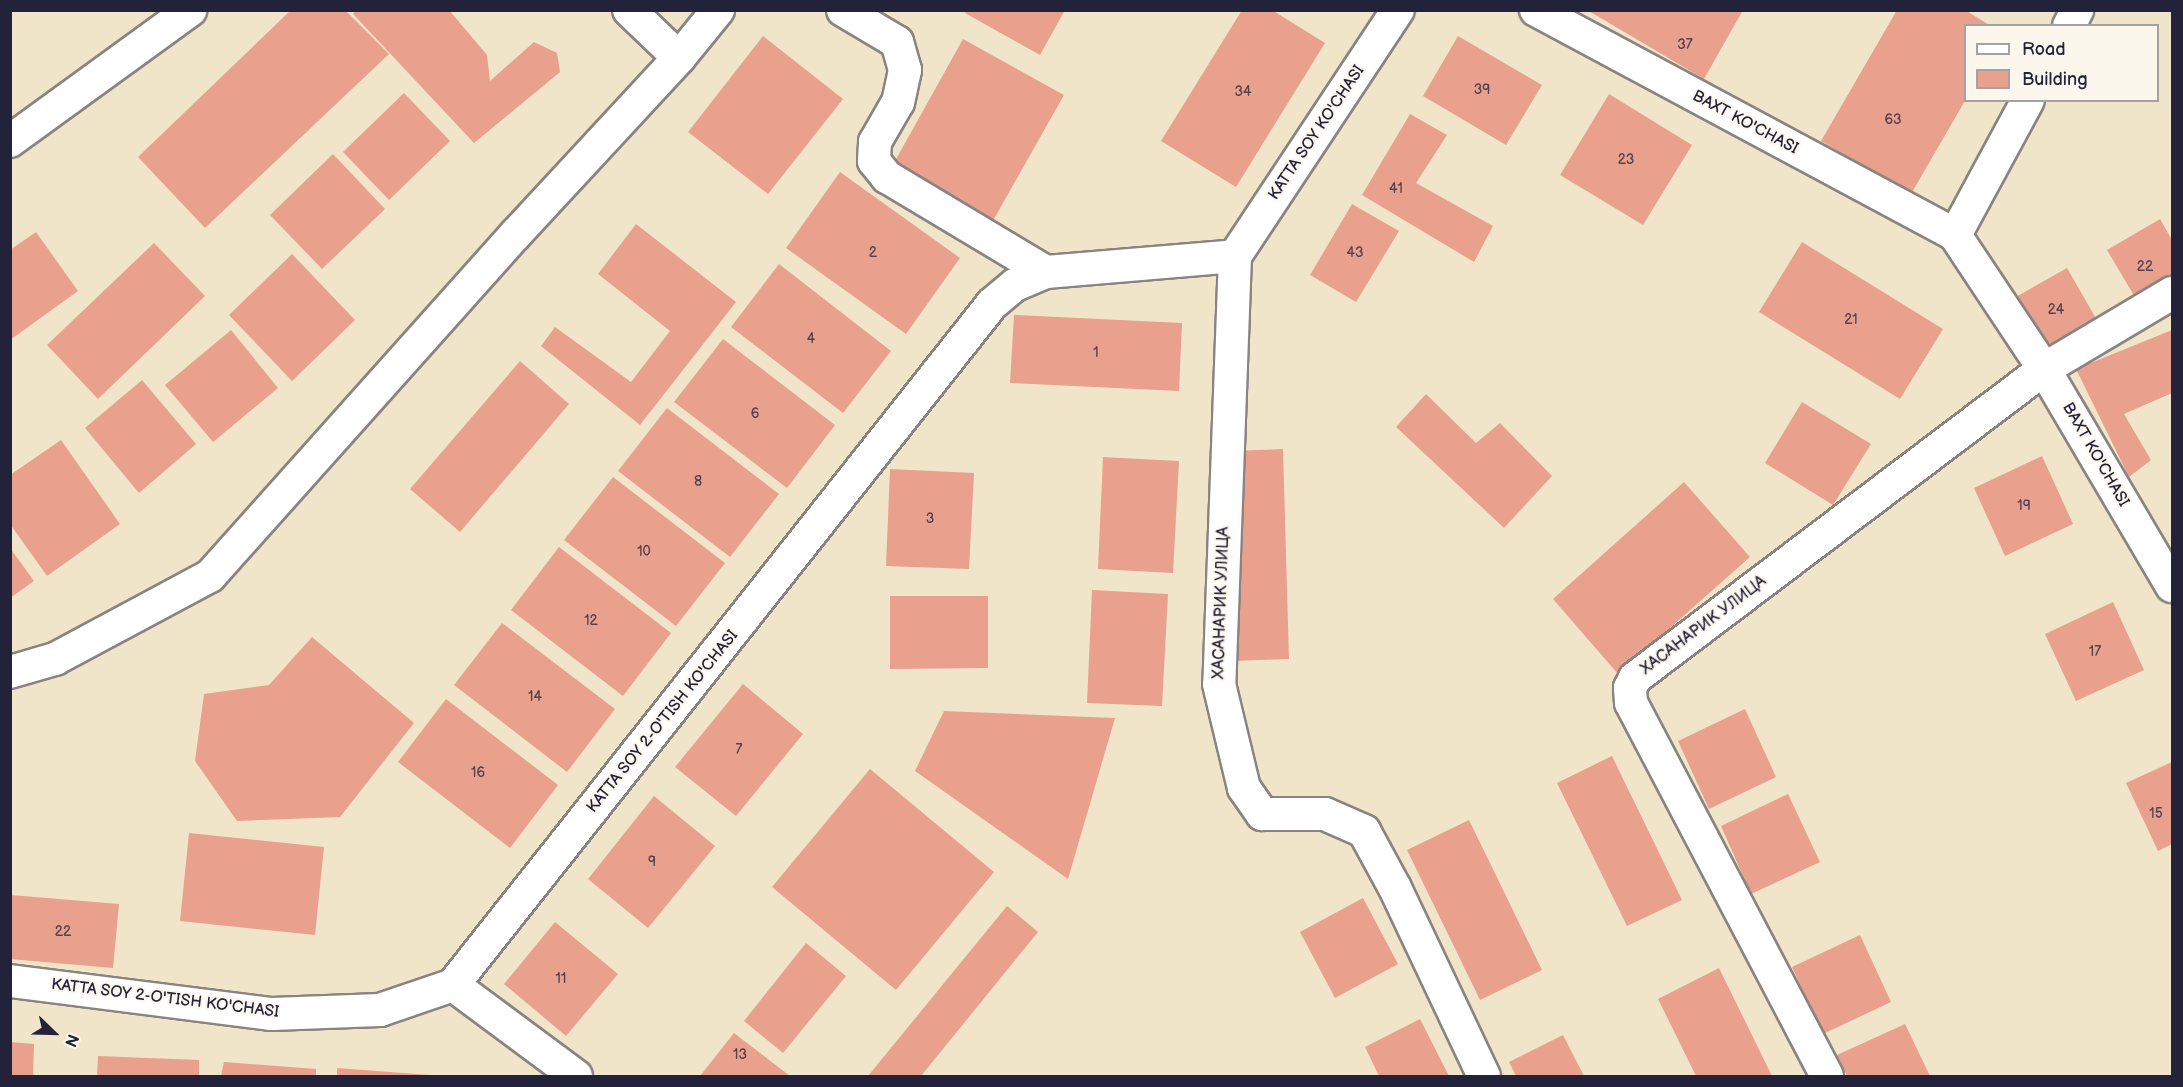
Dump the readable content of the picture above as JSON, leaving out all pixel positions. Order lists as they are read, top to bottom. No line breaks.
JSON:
{"streets":{"street":["BAXT KO'CHASI","KATTA SOY KO'CHASI","ХАСАНАРИК УЛИЦА","KATTA SOY 2-O'TISH KO'CHASI"]},"crossings":[["BAXT KO'CHASI","ХАСАНАРИК УЛИЦА"],["KATTA SOY KO'CHASI","ХАСАНАРИК УЛИЦА"],["KATTA SOY KO'CHASI","KATTA SOY 2-O'TISH KO'CHASI"],["ХАСАНАРИК УЛИЦА","KATTA SOY 2-O'TISH KO'CHASI"]],"house_numbers":["37","39","34","63","23","41","2","43","22","24","21","4","1","6","8","19","3","10","12","17","14","7","16","15","9","22","11","13"],"legend":["Road","Building"],"north":"bottom right"}
